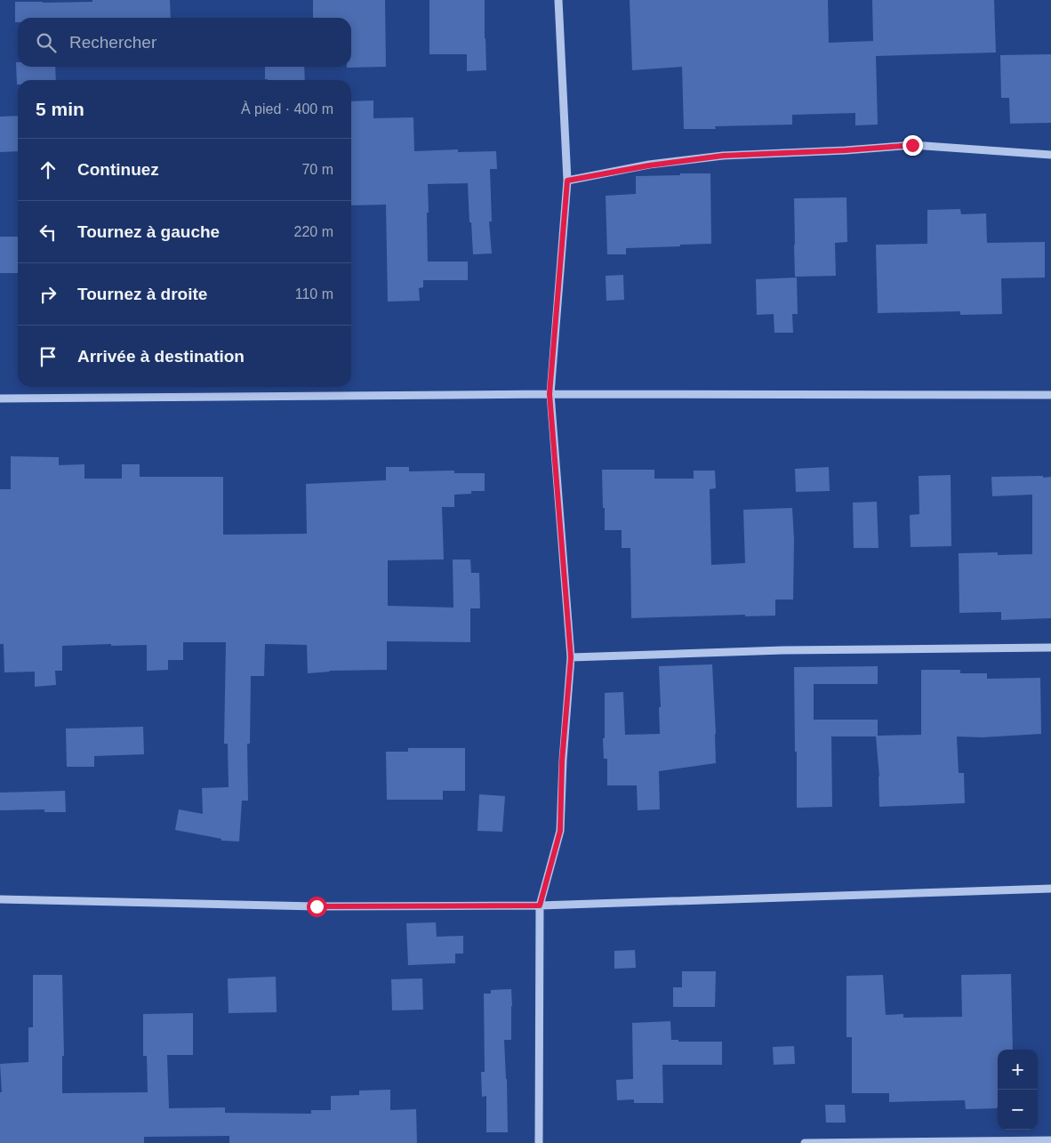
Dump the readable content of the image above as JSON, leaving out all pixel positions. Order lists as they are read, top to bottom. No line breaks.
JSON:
{"page":{"search":"Rechercher","heading":["5 min","À pied · 400 m"],"list":[["Continuez","70 m"],["Tournez à gauche","220 m"],["Tournez à droite","110 m"],"Arrivée à destination"],"map_buttons":["+","−"]}}
